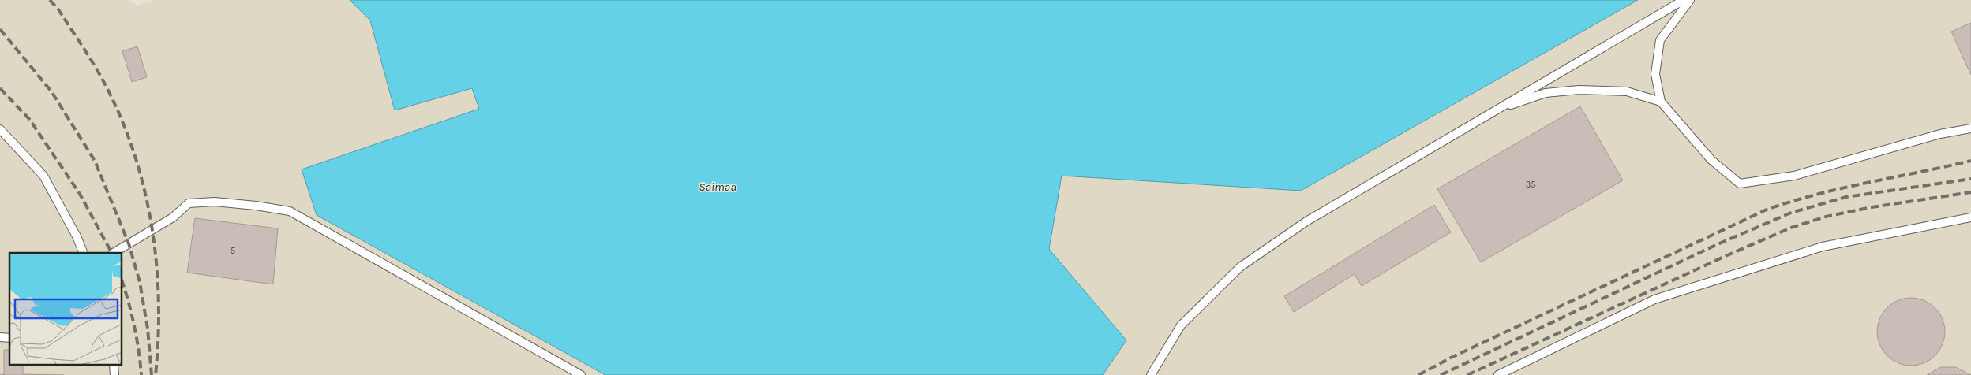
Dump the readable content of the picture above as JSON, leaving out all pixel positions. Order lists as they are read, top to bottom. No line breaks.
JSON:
{"water":["Saimaa"],"house_numbers":["35","5"]}
